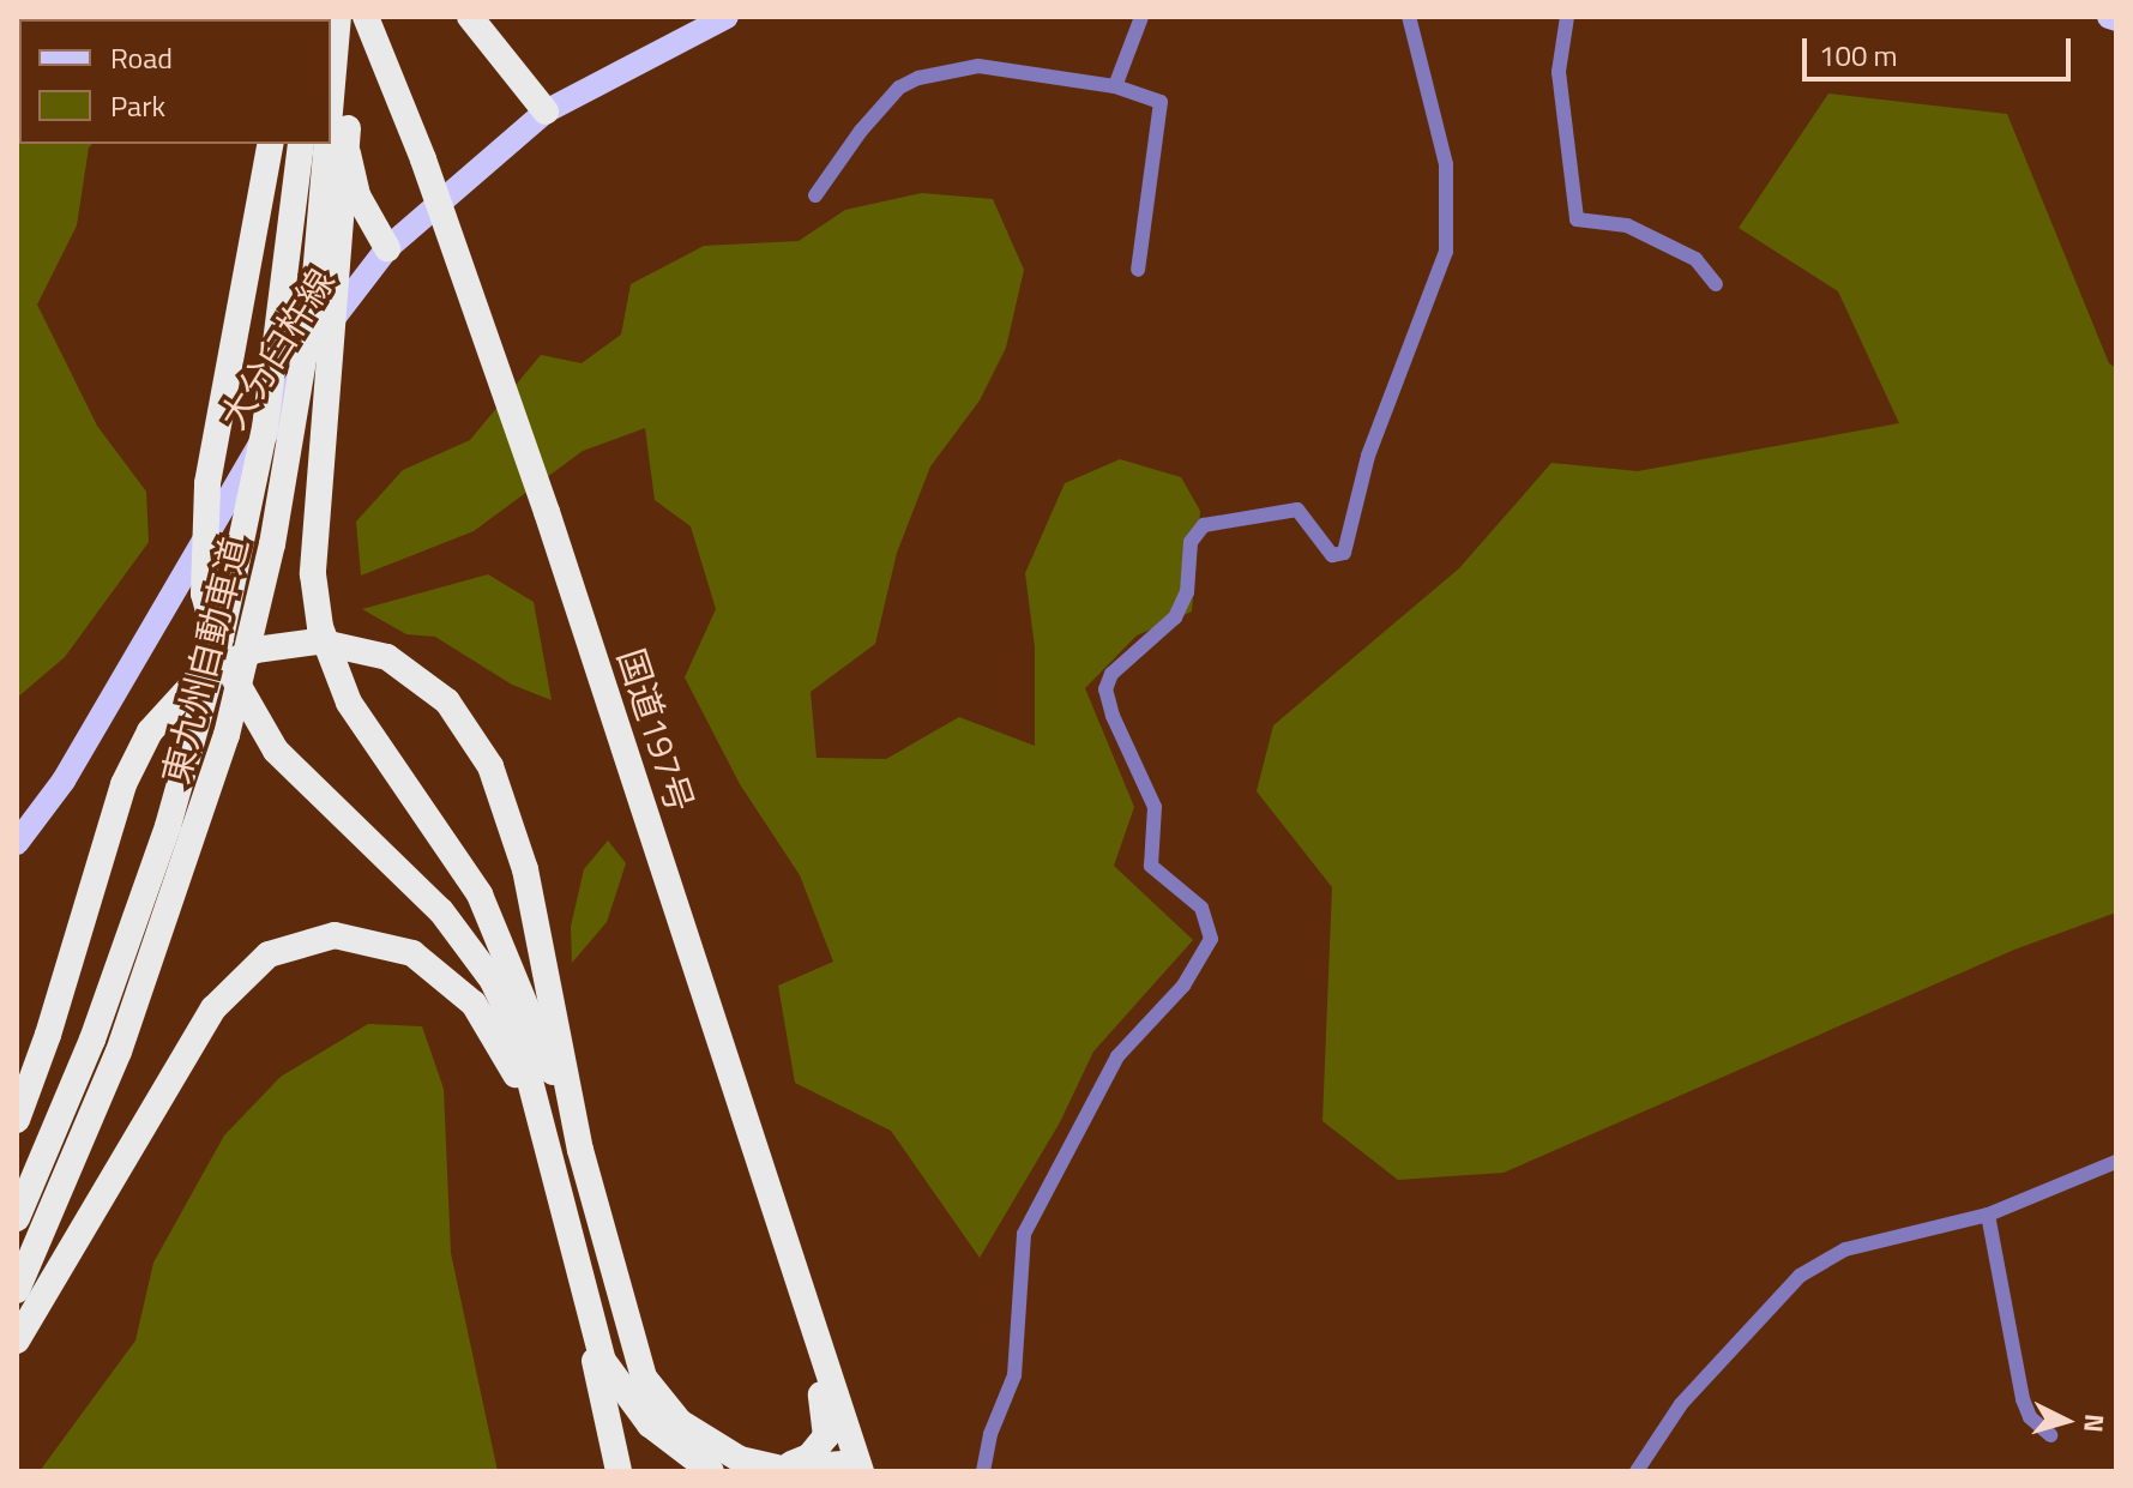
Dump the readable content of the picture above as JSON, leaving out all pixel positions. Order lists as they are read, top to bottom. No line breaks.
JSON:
{"streets":{"highway":["東九州自動車道","国道197号"],"main road":["大分臼杵線"]},"legend":["Road","Park"],"scale_bar":"100 m","north":"right"}
